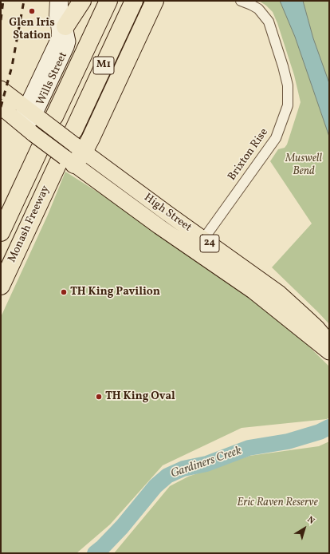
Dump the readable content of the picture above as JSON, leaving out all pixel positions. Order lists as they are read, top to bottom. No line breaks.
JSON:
{"streets":{"highway":["M1","Monash Freeway"],"main road":["Wills Street","High Street","24"],"street":["Brixton Rise"]},"crossings":[["M1","Wills Street"],["M1","High Street"],["Wills Street","High Street"],["Wills Street","Monash Freeway"],["Brixton Rise","High Street"],["High Street","Monash Freeway"]],"water":["Gardiners Creek"],"parks":["Muswell Bend","Eric Raven Reserve"],"places":["Glen Iris Station","TH King Pavilion","TH King Oval"],"north":"top right"}
